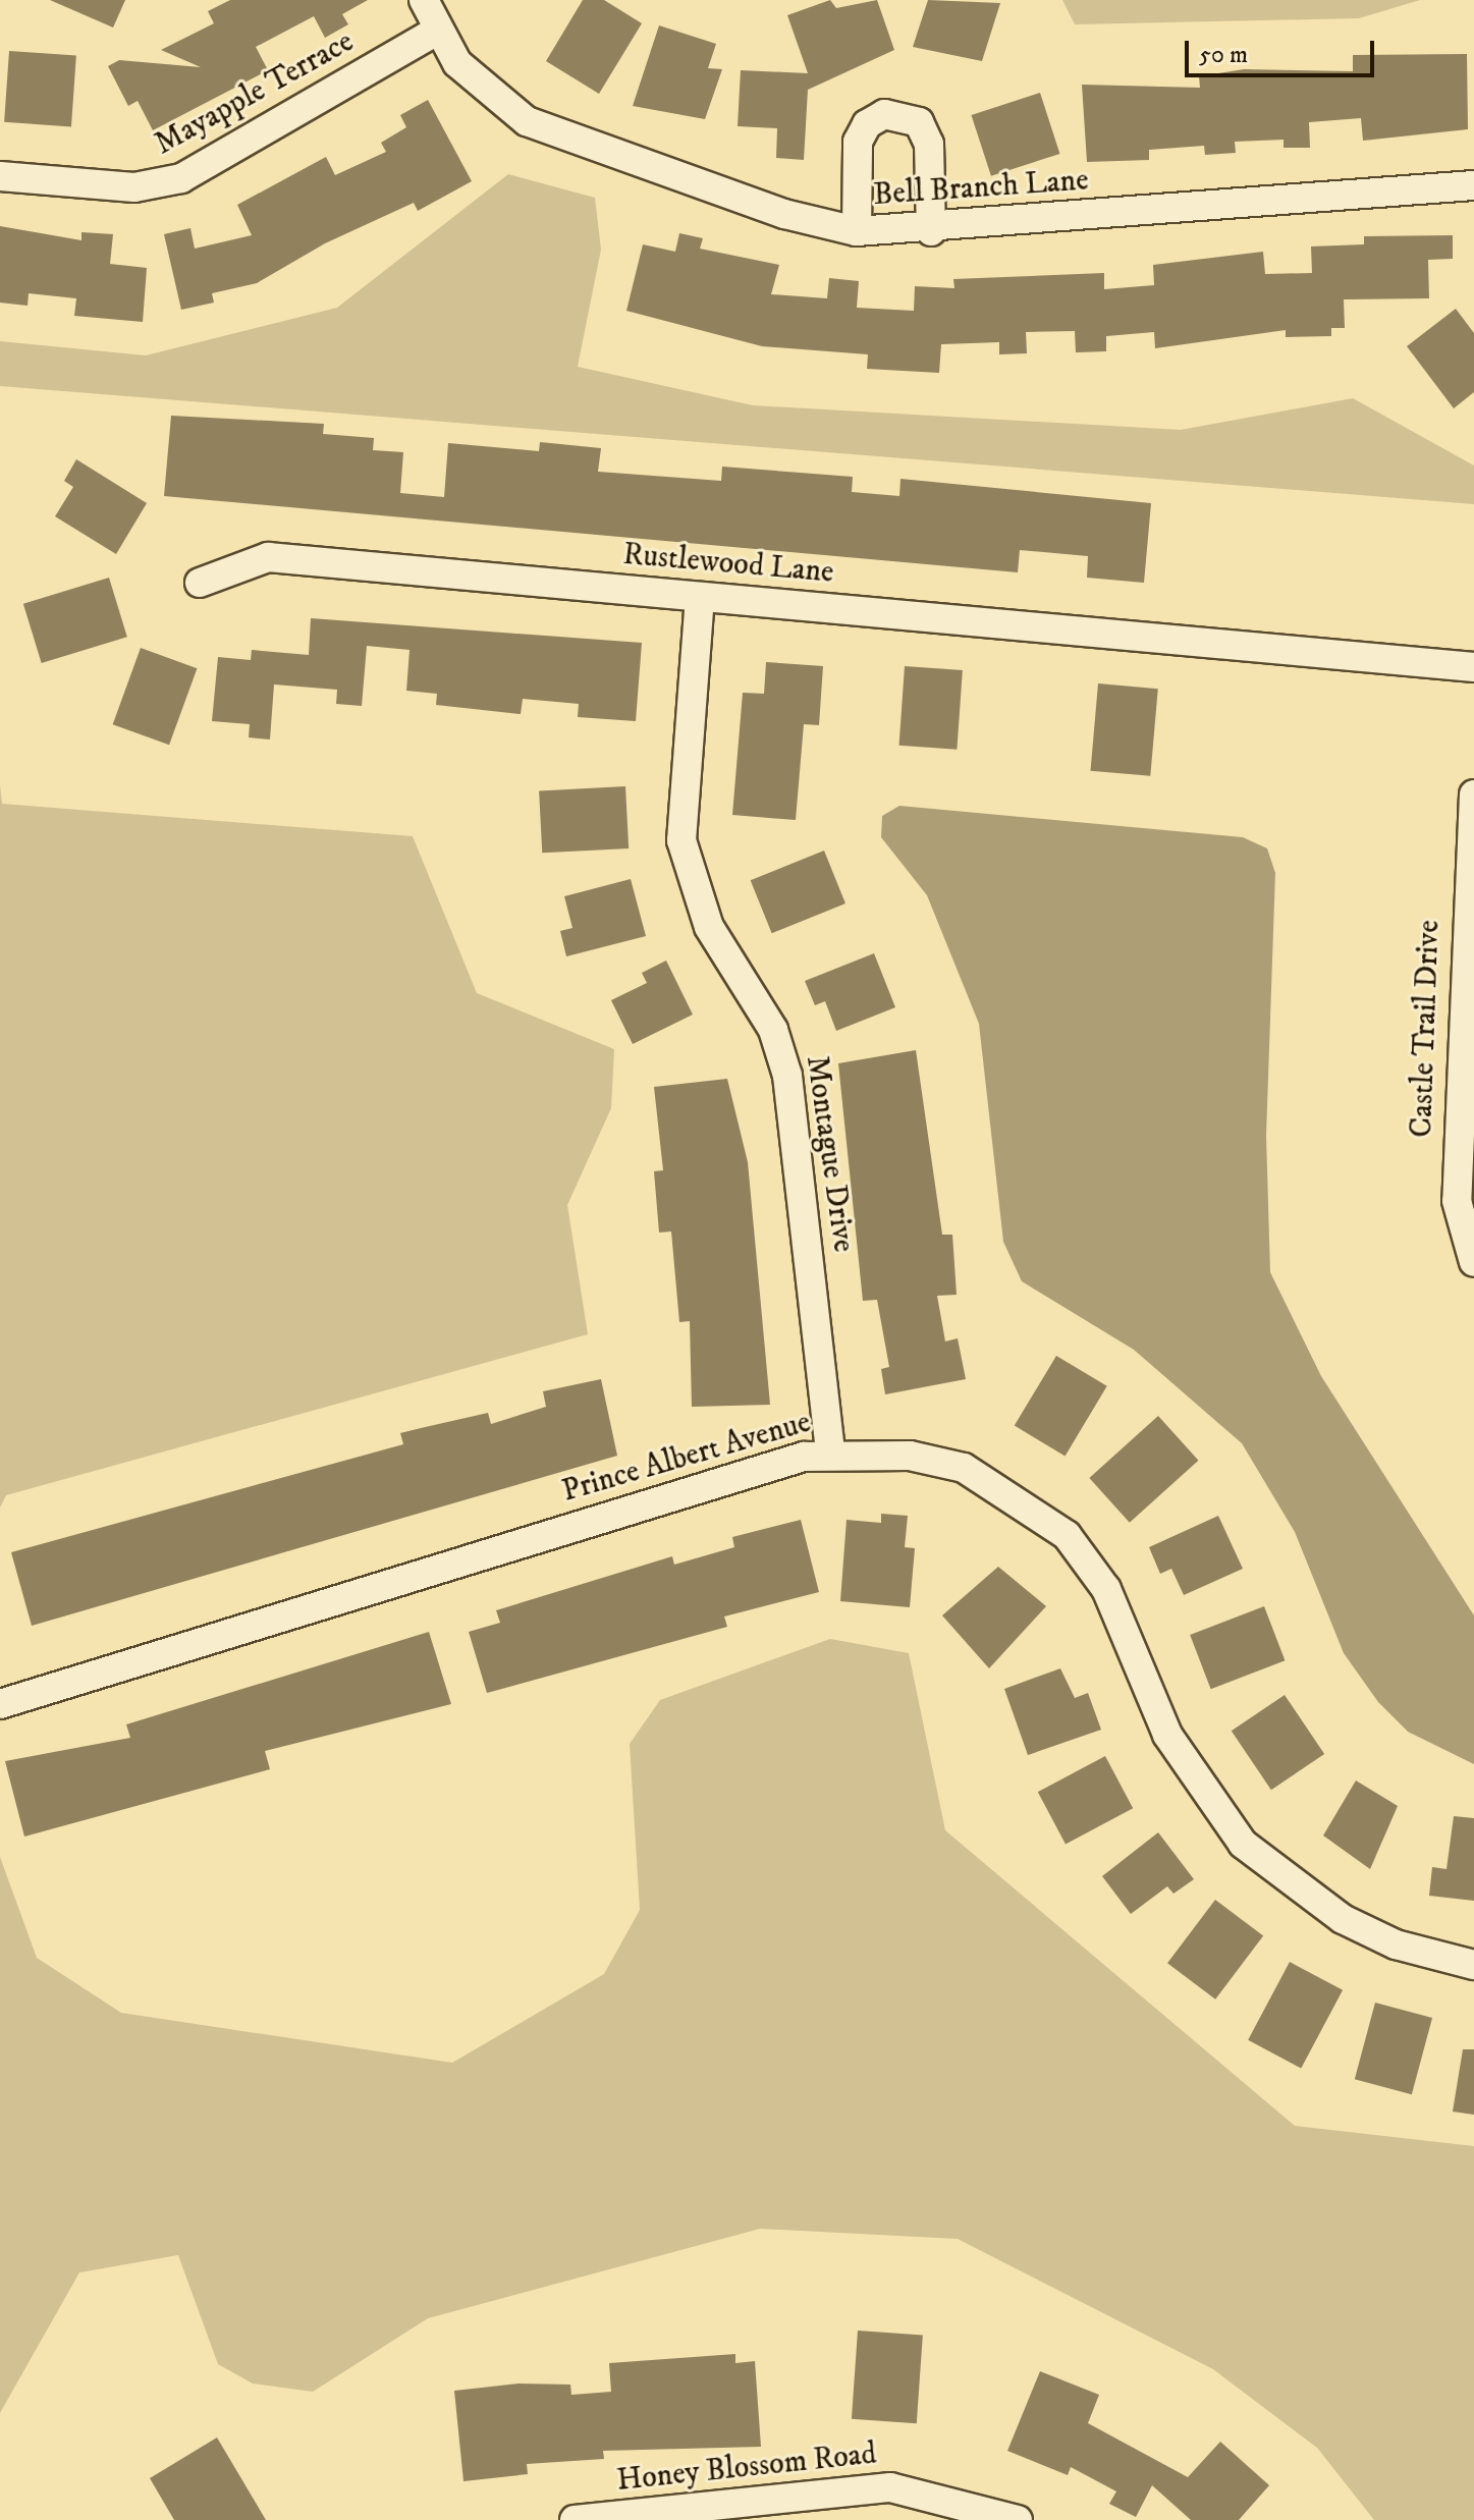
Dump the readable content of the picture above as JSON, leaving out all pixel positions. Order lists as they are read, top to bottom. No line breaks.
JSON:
{"streets":{"street":["Mayapple Terrace","Bell Branch Lane","Rustlewood Lane","Castle Trail Drive","Montague Drive","Prince Albert Avenue","Honey Blossom Road"]},"crossings":[["Mayapple Terrace","Bell Branch Lane"],["Rustlewood Lane","Montague Drive"],["Montague Drive","Prince Albert Avenue"]],"scale_bar":"50 m"}
